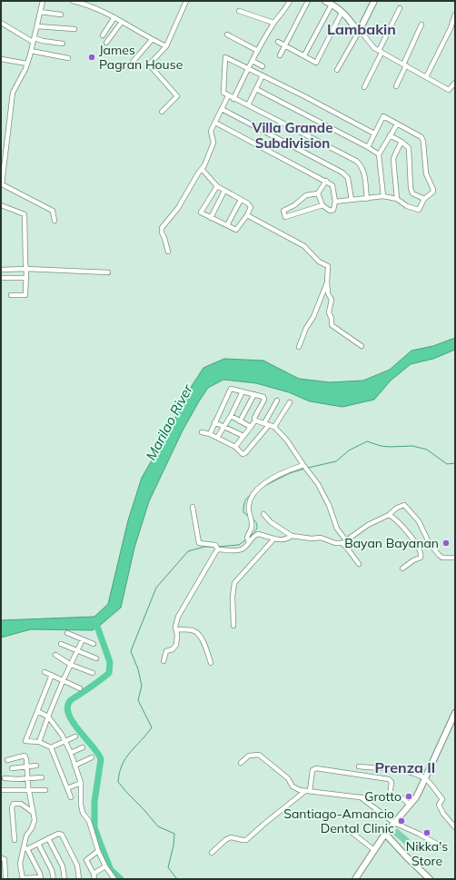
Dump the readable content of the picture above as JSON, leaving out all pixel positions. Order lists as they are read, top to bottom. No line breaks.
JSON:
{"districts":["Lambakin","Villa Grande Subdivision","Prenza II"],"water":["Marilao River"],"places":["James Pagran House","Bayan Bayanan","Grotto","Santiago-Amancio Dental Clinic","Nikka's Store"]}
